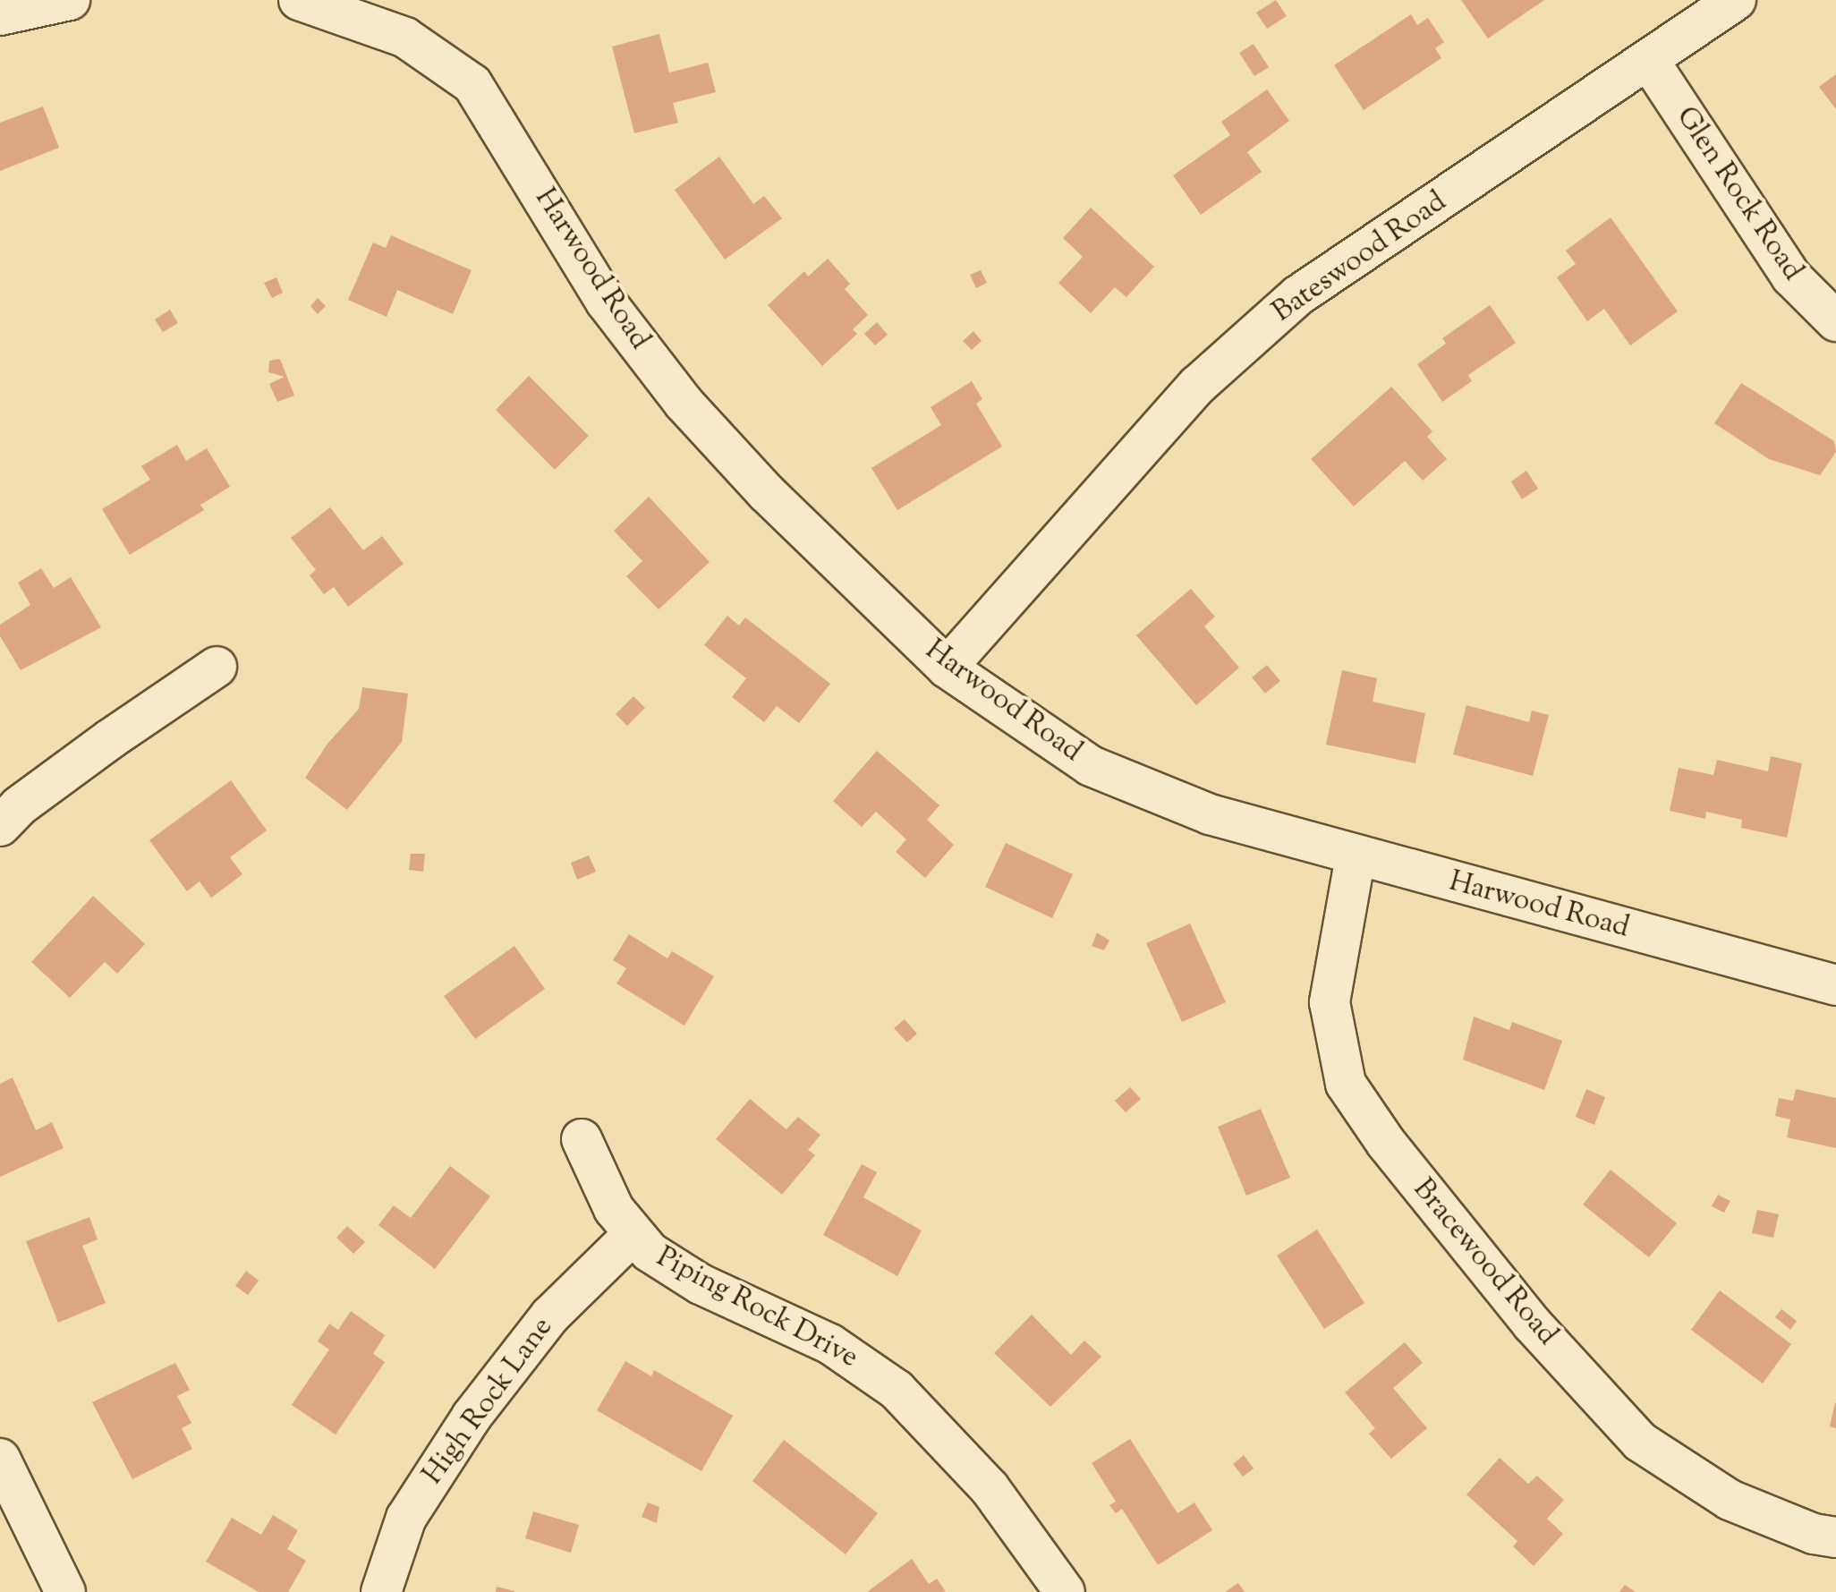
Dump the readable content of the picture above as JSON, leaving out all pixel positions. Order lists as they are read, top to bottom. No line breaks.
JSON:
{"streets":{"street":["Glen Rock Road","Bateswood Road","Harwood Road","Bracewood Road","Piping Rock Drive","High Rock Lane"]},"crossings":[["Glen Rock Road","Bateswood Road"],["Bateswood Road","Harwood Road"],["Harwood Road","Bracewood Road"],["Piping Rock Drive","High Rock Lane"]]}
